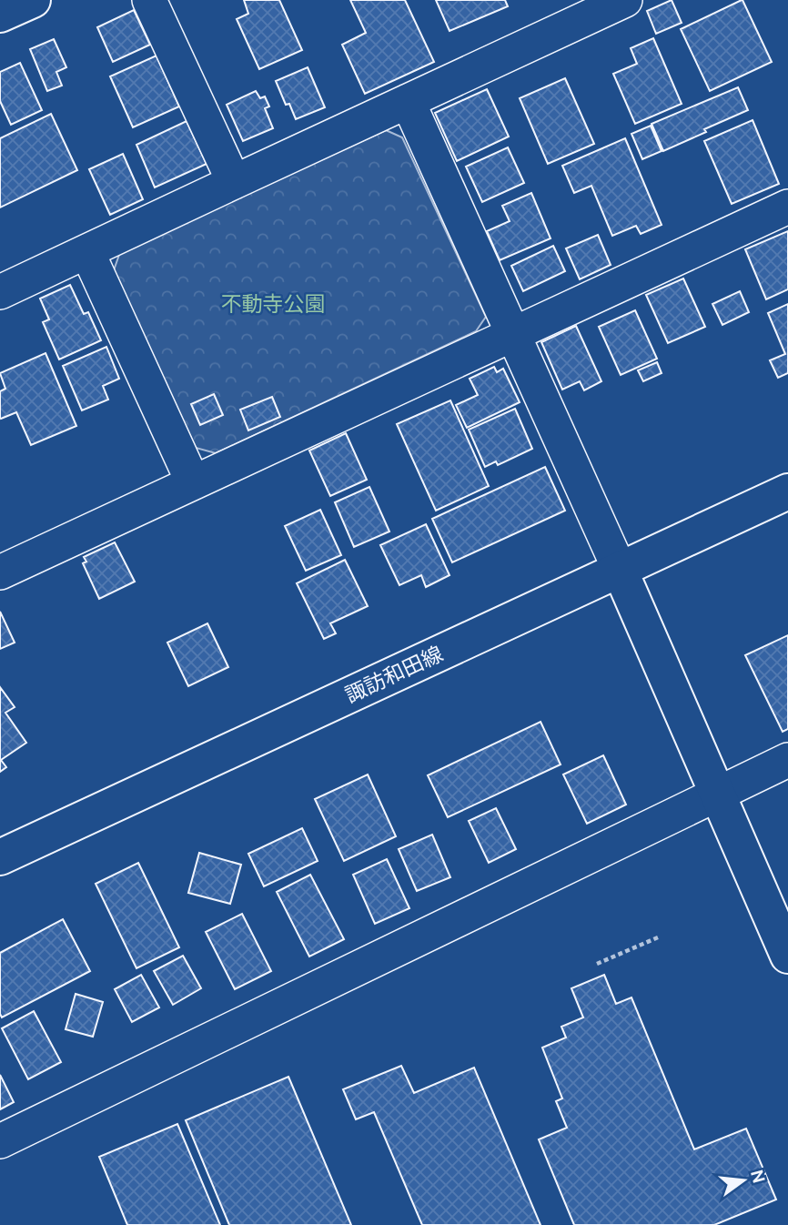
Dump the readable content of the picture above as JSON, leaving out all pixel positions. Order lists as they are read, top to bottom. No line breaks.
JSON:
{"streets":{"street":["諏訪和田線"]},"parks":["不動寺公園"],"north":"right"}
